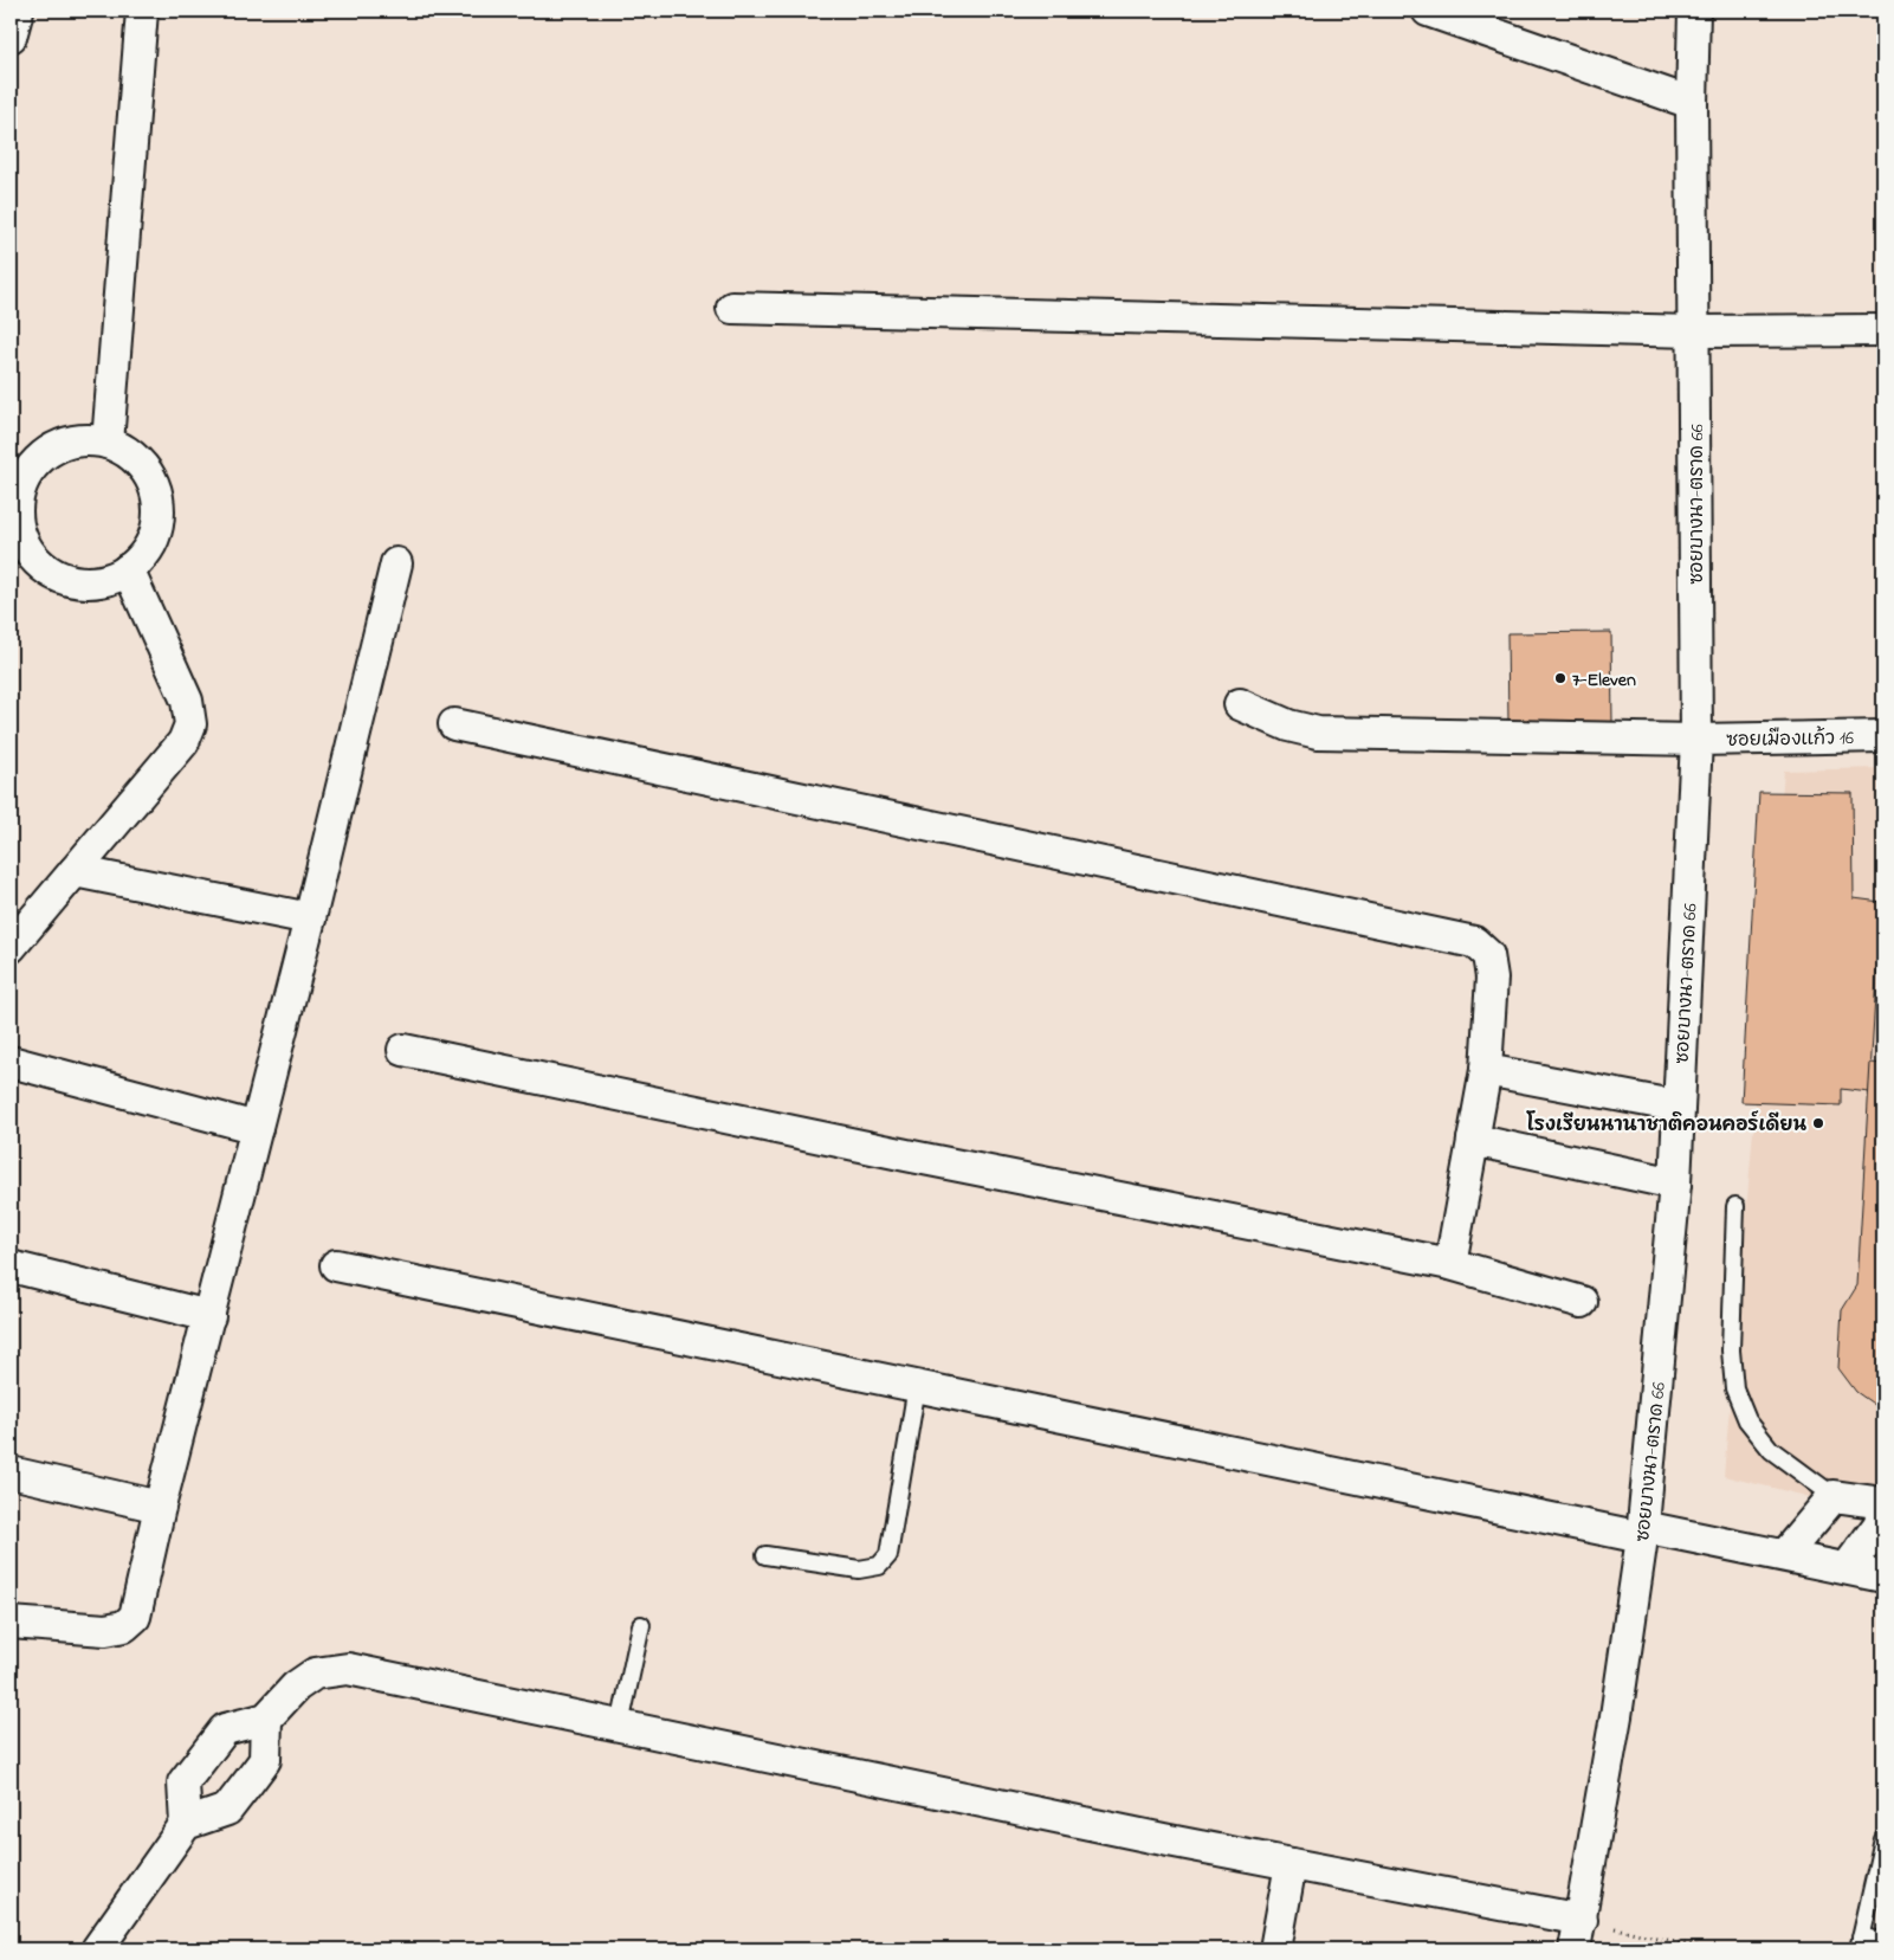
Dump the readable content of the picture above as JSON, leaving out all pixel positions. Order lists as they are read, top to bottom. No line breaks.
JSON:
{"streets":{"street":["ซอยบางนา-ตราด 66","ซอยเมืองแก้ว 16"]},"crossings":[["ซอยบางนา-ตราด 66","ซอยเมืองแก้ว 16"]],"places":["7-Eleven","โรงเรียนนานาชาติคอนคอร์เดียน"]}
